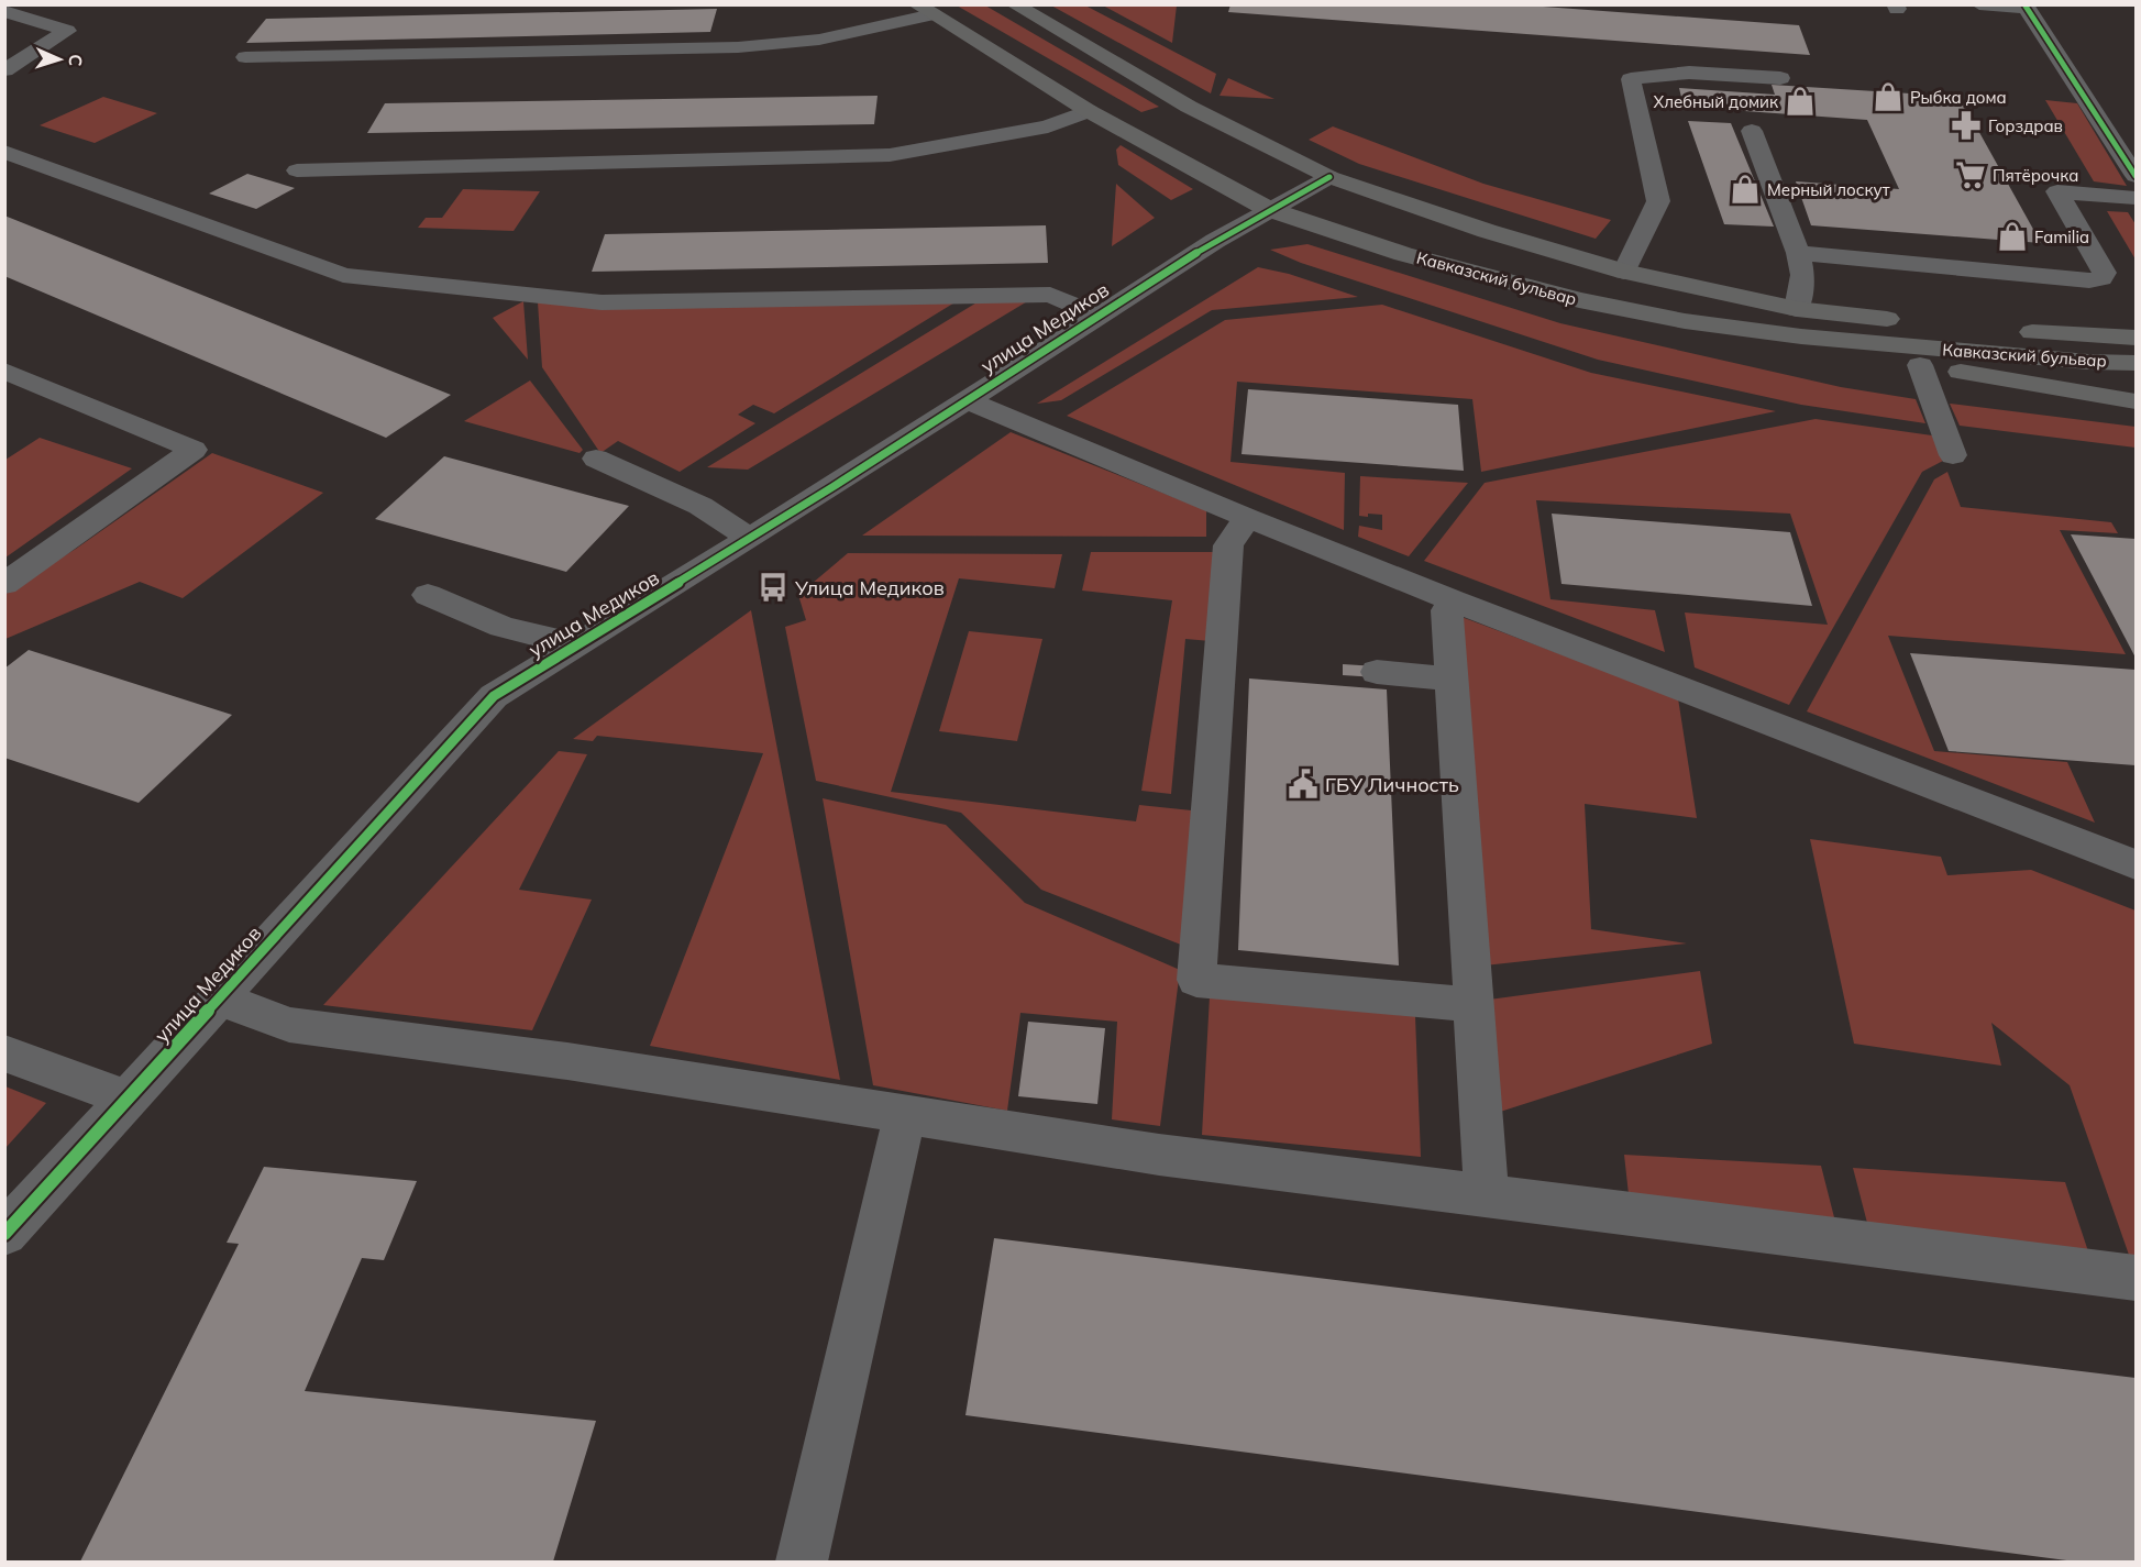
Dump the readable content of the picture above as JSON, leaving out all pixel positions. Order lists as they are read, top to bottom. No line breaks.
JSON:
{"streets":{"main road":["Кавказский бульвар"],"street":["улица Медиков"]},"crossings":[["Кавказский бульвар","улица Медиков"]],"places":{"shop":["Рыбка дома","Хлебный домик","Мерный лоскут","Familia"],"pharmacy":["Горздрав"],"supermarket":["Пятёрочка"],"bus stop":["Улица Медиков"],"public building":["ГБУ Личность"]},"north":"right"}
